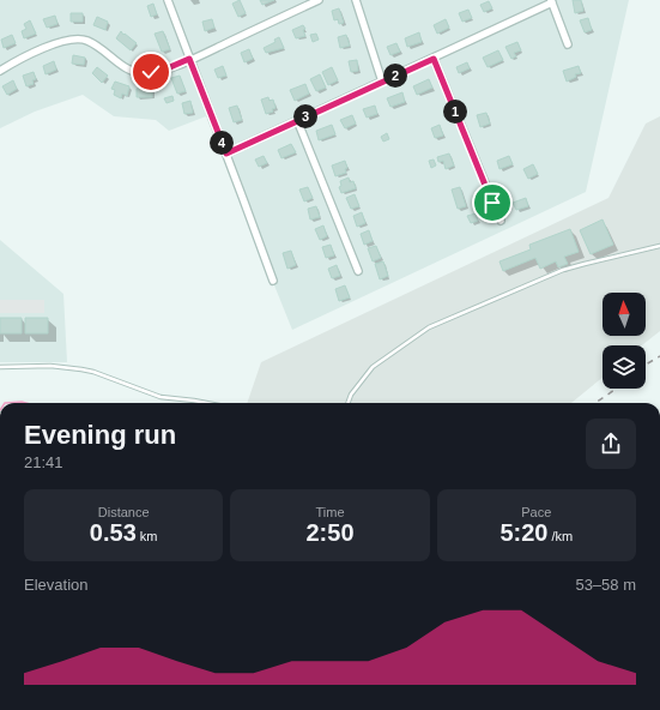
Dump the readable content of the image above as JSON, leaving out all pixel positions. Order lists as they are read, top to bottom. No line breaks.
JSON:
{"north":"top","page":{"pins":["2","1","3","4"],"heading":["Evening run","21:41"],"stats":[["Distance","0.53 km"],["Time","2:50"],["Pace","5:20 /km"]],"chart":["Elevation","53–58 m"]}}
